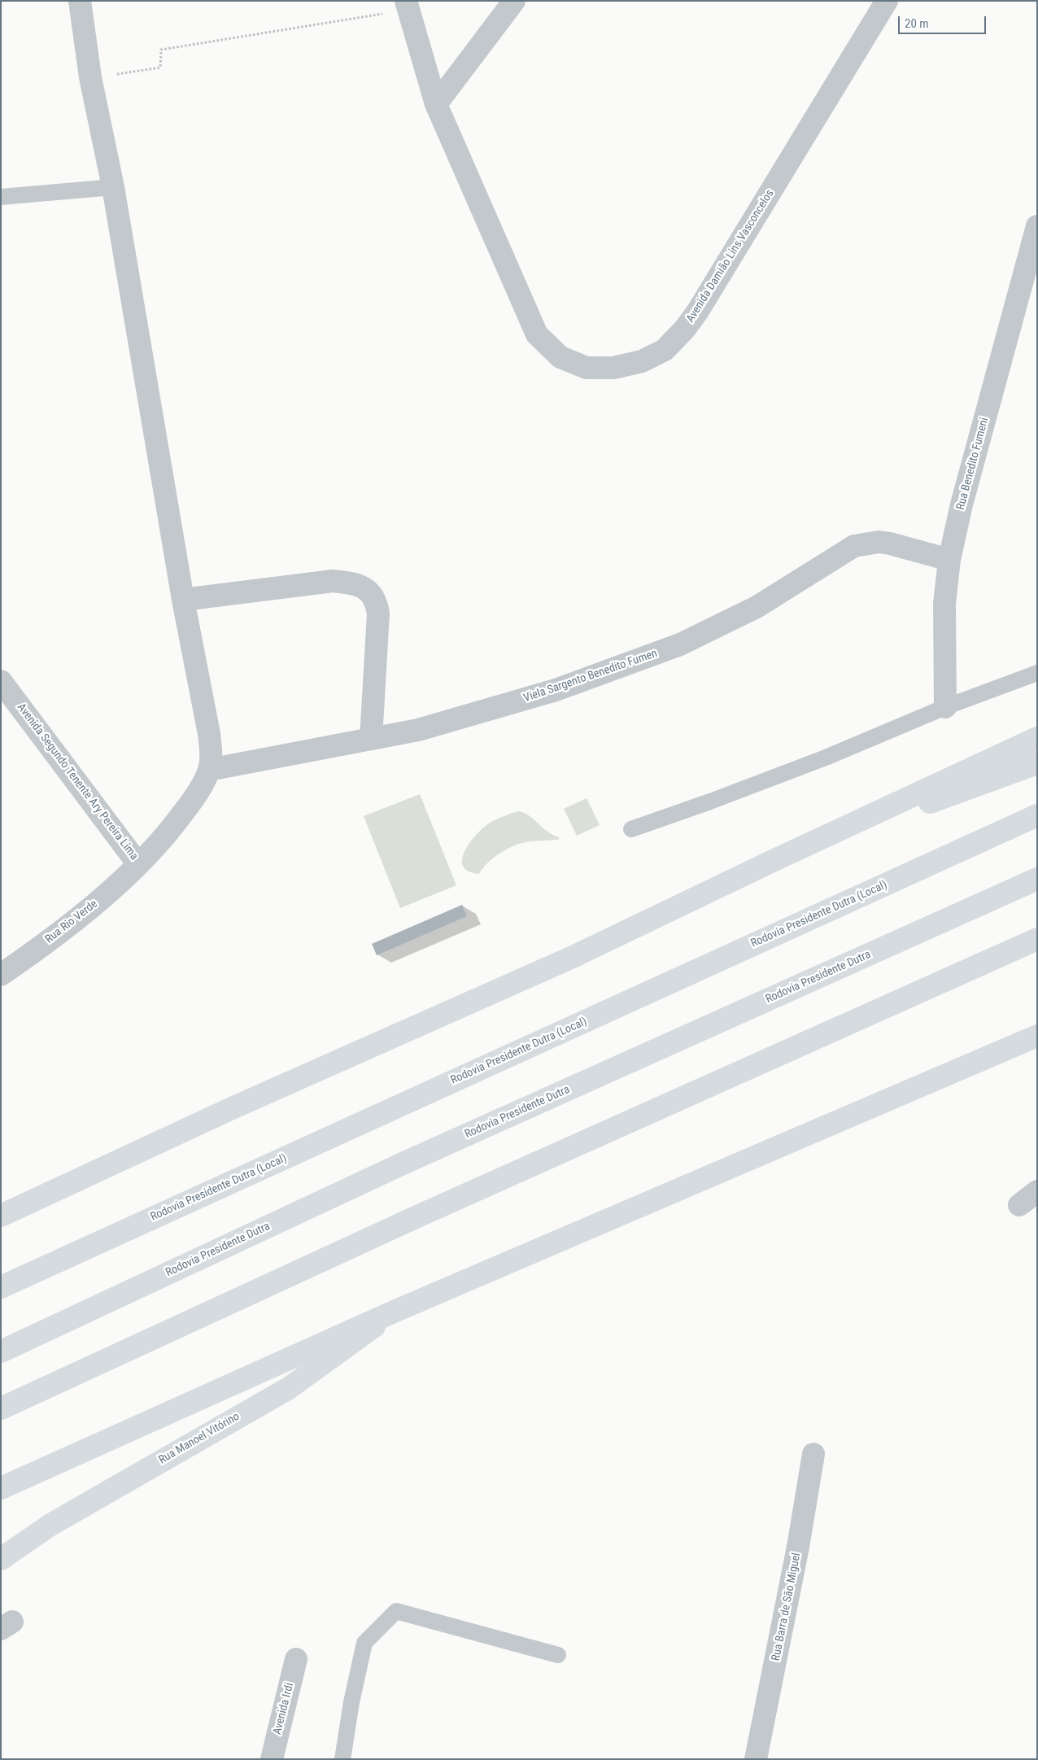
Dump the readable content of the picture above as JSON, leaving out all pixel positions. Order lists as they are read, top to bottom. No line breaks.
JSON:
{"streets":{"main road":["Rodovia Presidente Dutra (Local)","Rodovia Presidente Dutra","Rua Manoel Vitórino"],"street":["Avenida Damião Lins Vasconcelos","Rua Benedito Fumeni","Viela Sargento Benedito Fumen","Avenida Segundo Tenente Ary Pereira Lima","Rua Rio Verde","Rua Barra de São Miguel","Avenida Irdi"]},"crossings":[["Rua Benedito Fumeni","Viela Sargento Benedito Fumen"],["Viela Sargento Benedito Fumen","Rua Rio Verde"],["Avenida Segundo Tenente Ary Pereira Lima","Rua Rio Verde"]],"scale_bar":"20 m"}
